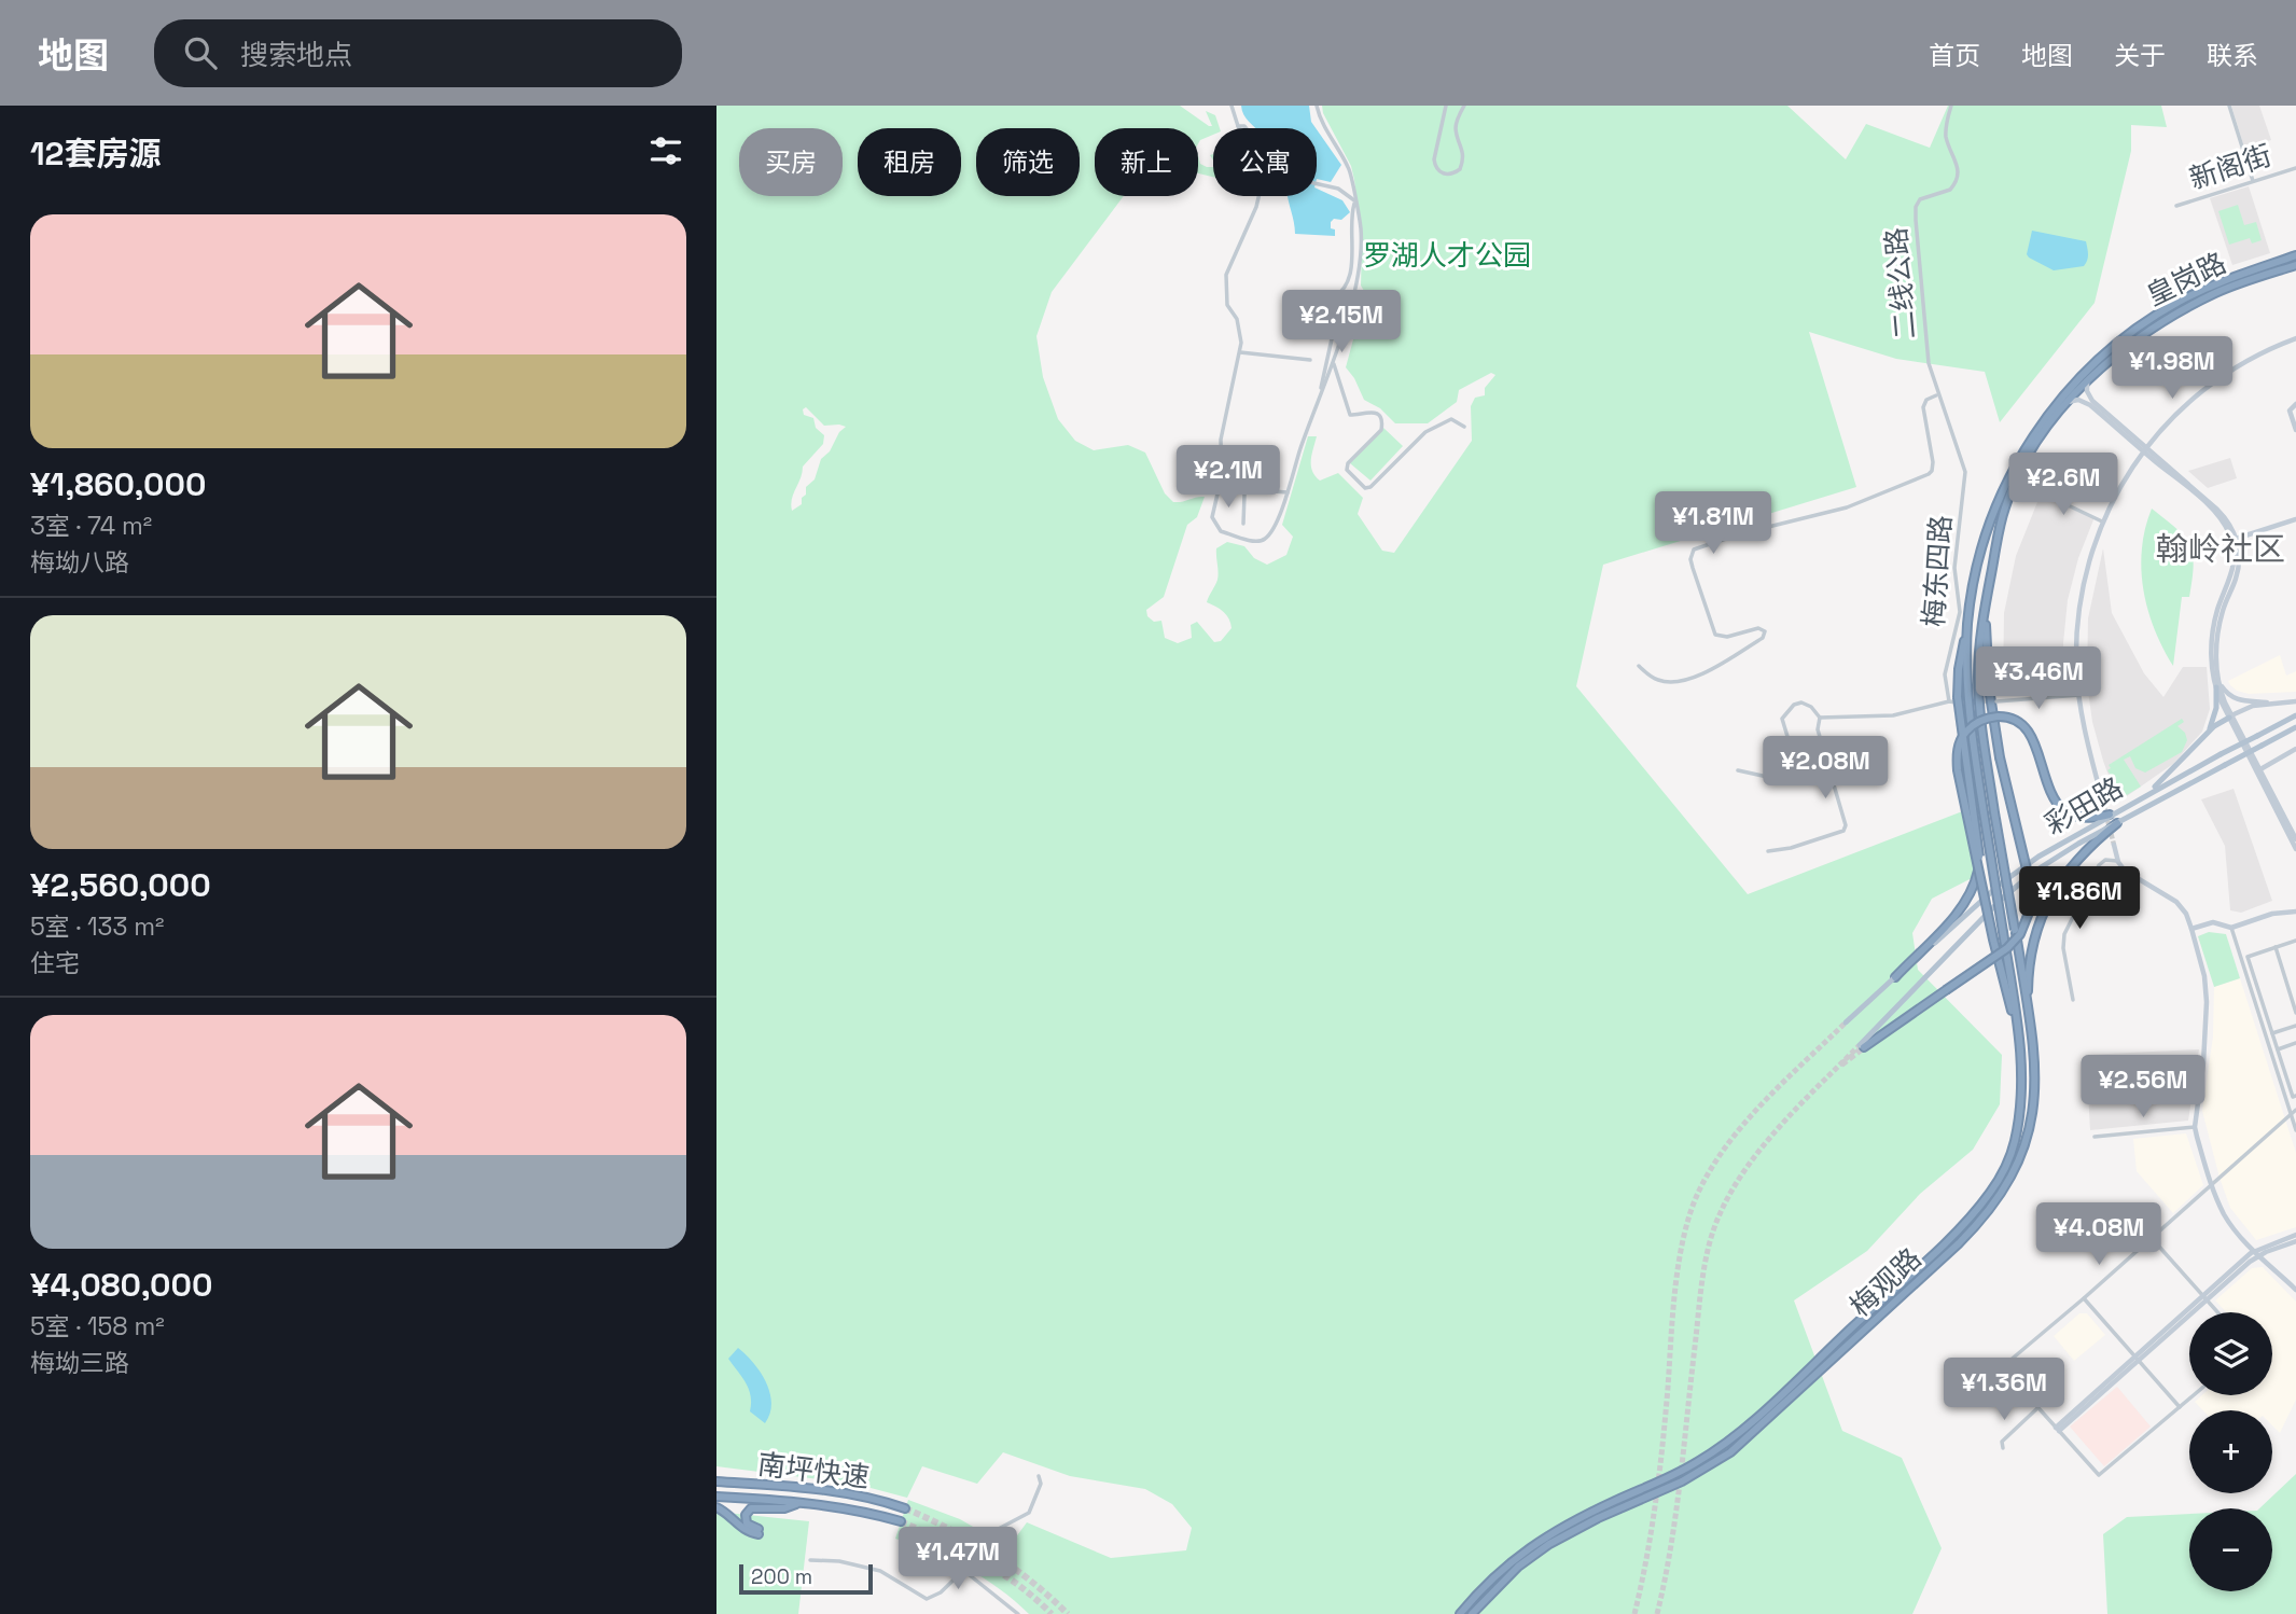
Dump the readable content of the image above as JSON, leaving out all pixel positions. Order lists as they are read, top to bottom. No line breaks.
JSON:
{"streets":{"highway":["皇岗路","梅观路","南坪快速"],"main road":["彩田路"],"street":["新阁街","二线公路","梅东四路"]},"crossings":[["皇岗路","梅观路"],["二线公路","梅东四路"]],"districts":["翰岭社区"],"parks":["罗湖人才公园"],"scale_bar":"200 m","page":{"header":"地图","search":"搜索地点","nav":["首页","地图","关于","联系"],"heading":"12套房源","chip":["买房","租房","筛选","新上","公寓"],"list":[{"name":"¥1,860,000","note":"3室 · 74 m² · 梅坳八路"},{"name":"¥2,560,000","note":"5室 · 133 m² · 住宅"},{"name":"¥4,080,000","note":"5室 · 158 m² · 梅坳三路"}],"price":["¥2.15M","¥1.98M","¥2.1M","¥2.6M","¥1.81M","¥3.46M","¥2.08M","¥1.86M","¥2.56M","¥4.08M","¥1.36M","¥1.47M"],"map_buttons":["+","−"],"scale":"200 m"}}
